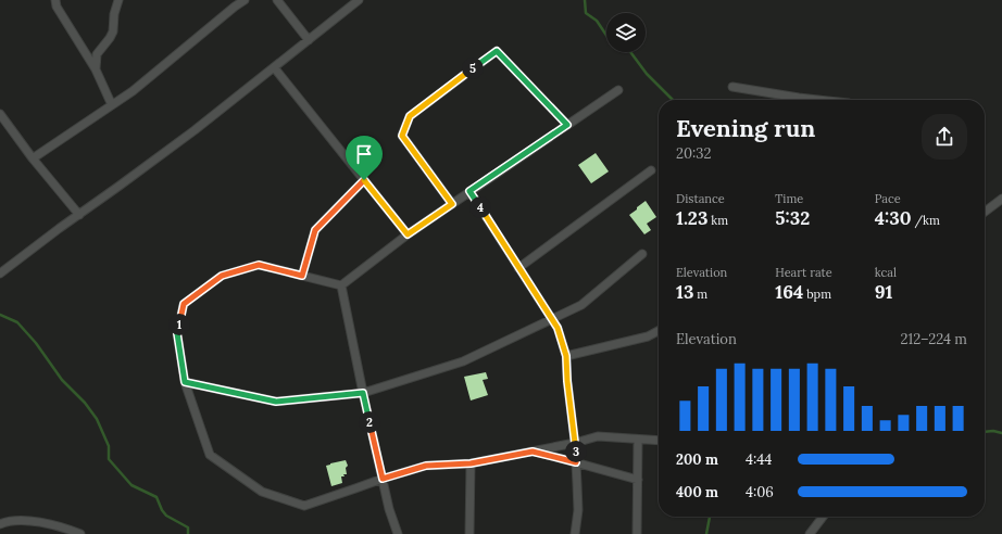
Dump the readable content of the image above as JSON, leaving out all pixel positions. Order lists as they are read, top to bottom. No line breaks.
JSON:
{"page":{"pins":["5","4","1","2","3"],"heading":["Evening run","20:32"],"stats":[["Distance","1.23 km"],["Time","5:32"],["Pace","4:30 /km"],["Elevation","13 m"],["Heart rate","164 bpm"],["kcal","91"]],"chart":["Elevation","212–224 m"],"list":[{"name":"200 m","note":"4:44"},{"name":"400 m","note":"4:06"}]}}
